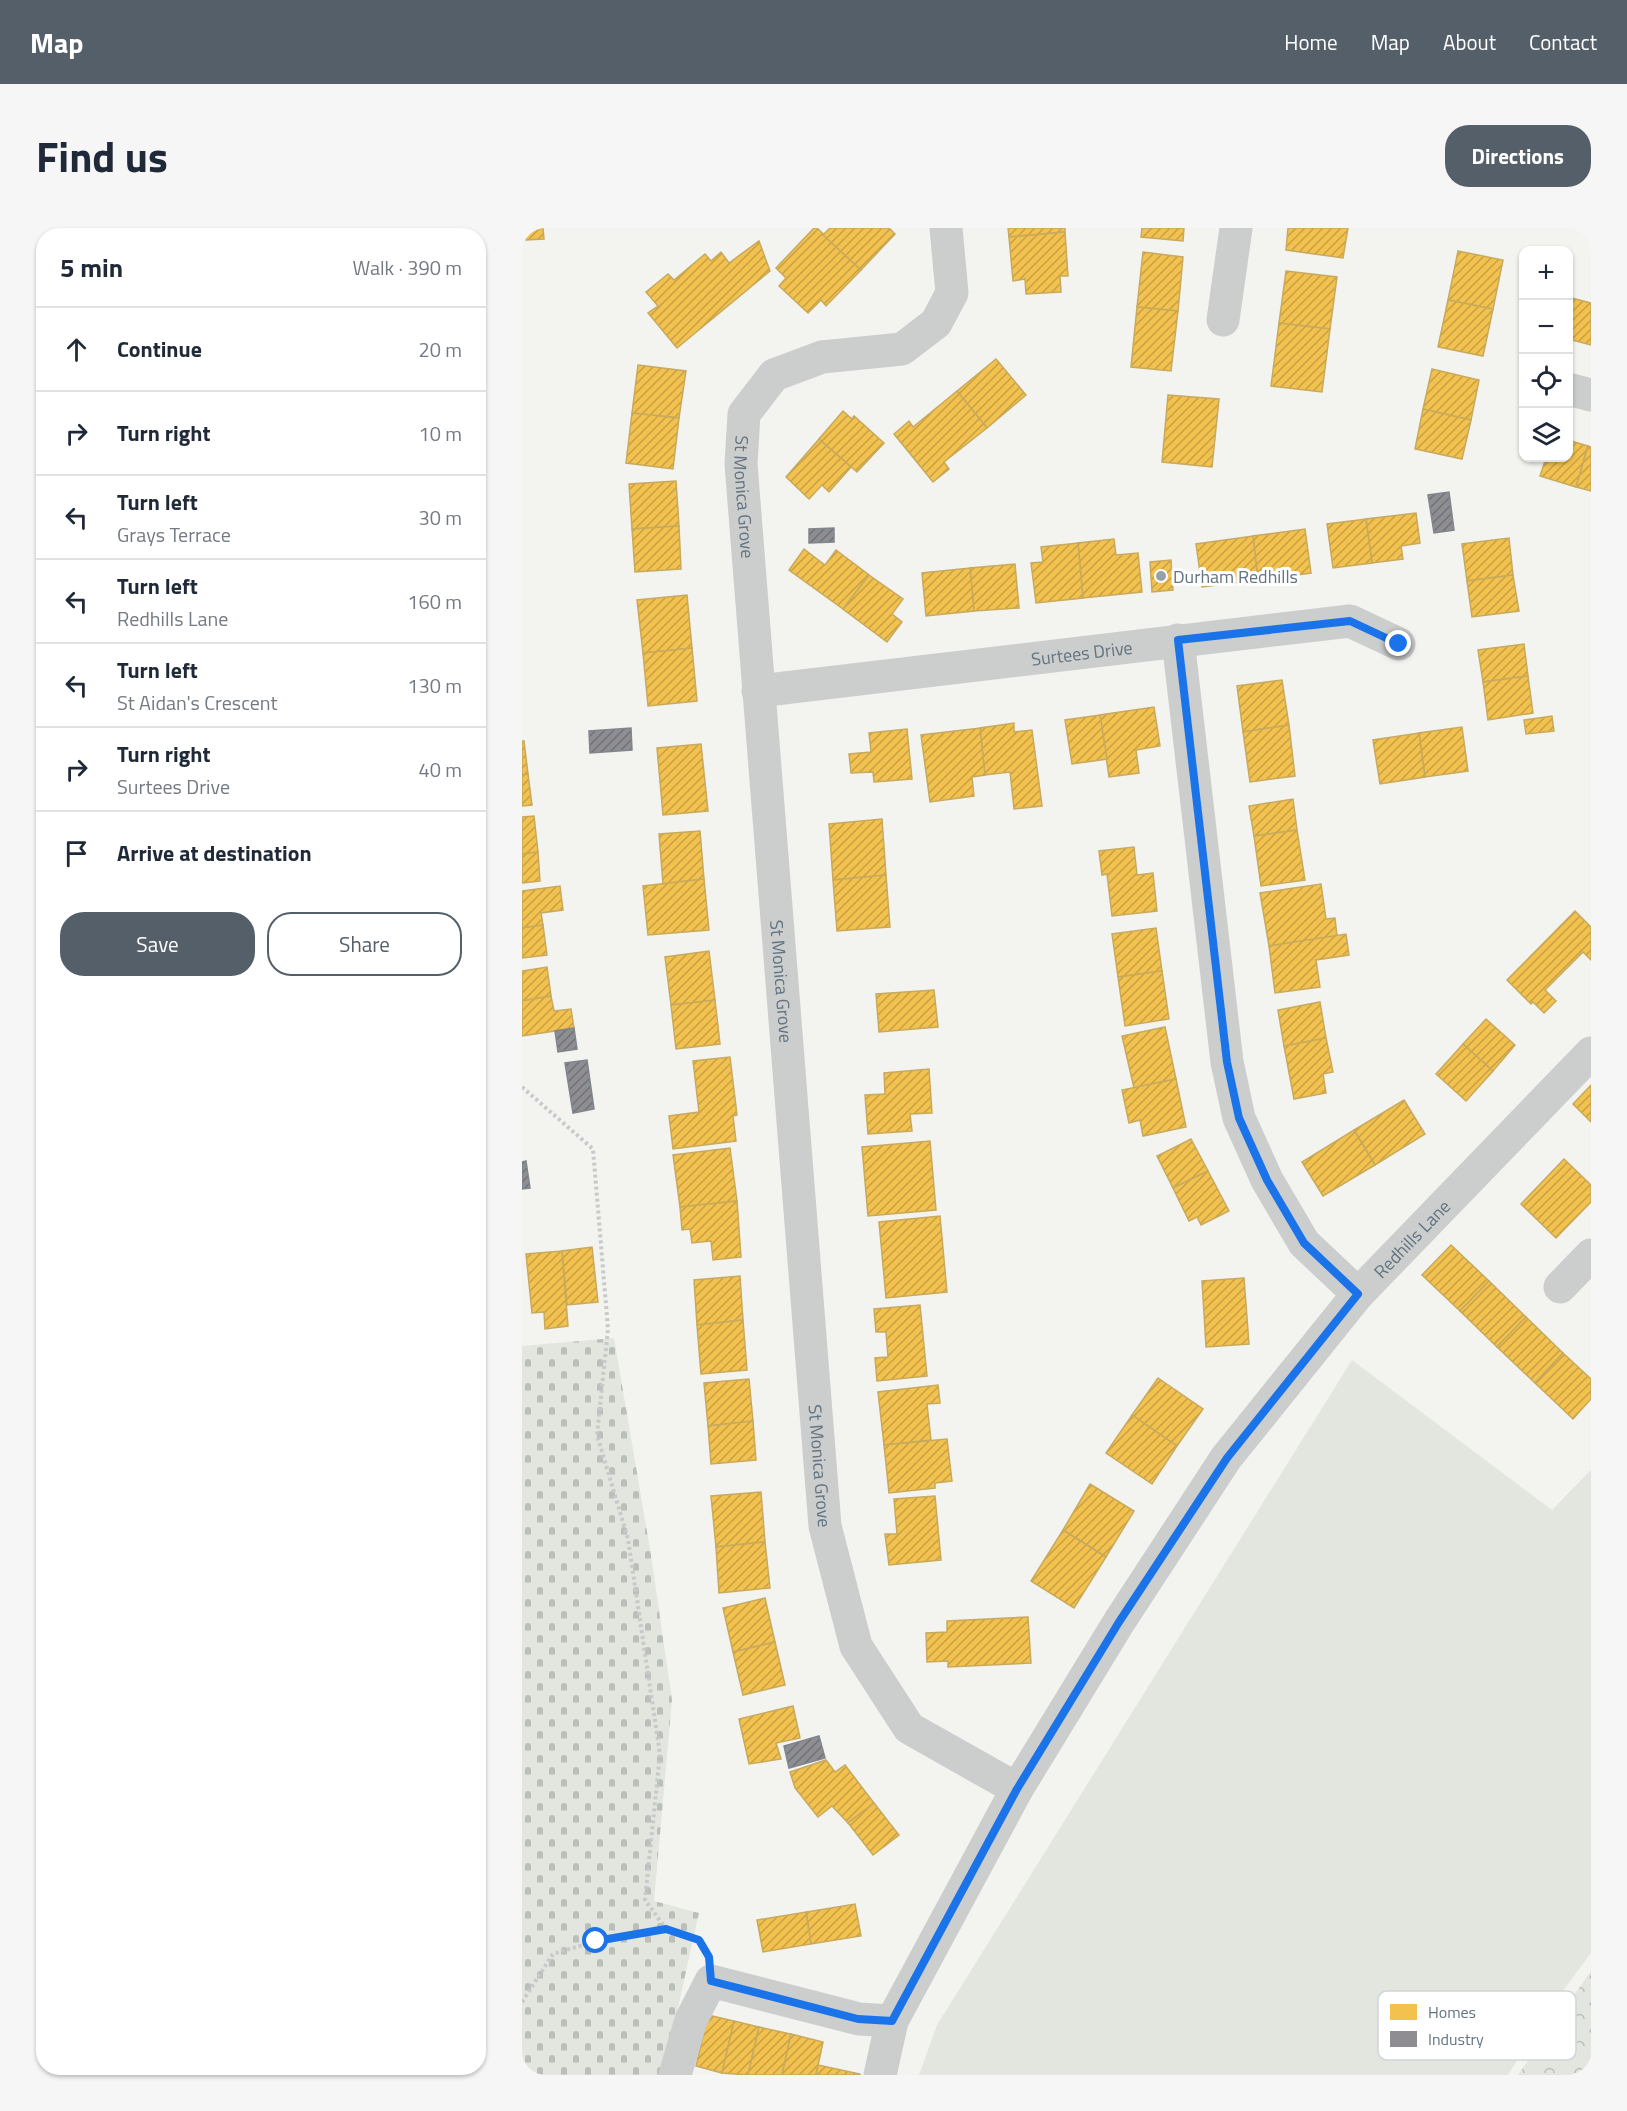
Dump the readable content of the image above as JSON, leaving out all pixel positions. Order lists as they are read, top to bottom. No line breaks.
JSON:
{"streets":{"street":["St Monica Grove","Surtees Drive","Redhills Lane"]},"crossings":[["St Monica Grove","Surtees Drive"],["St Monica Grove","Redhills Lane"]],"places":["Durham Redhills"],"legend":["Homes","Industry"],"page":{"header":"Map","nav":["Home","Map","About","Contact"],"title":"Find us","buttons":["Directions",["Save","Share"]],"heading":["5 min","Walk · 390 m"],"map_buttons":["+","−"],"list":[["Continue","20 m"],["Turn right","10 m"],["Turn left","Grays Terrace","30 m"],["Turn left","Redhills Lane","160 m"],["Turn left","St Aidan's Crescent","130 m"],["Turn right","Surtees Drive","40 m"],"Arrive at destination"]}}
